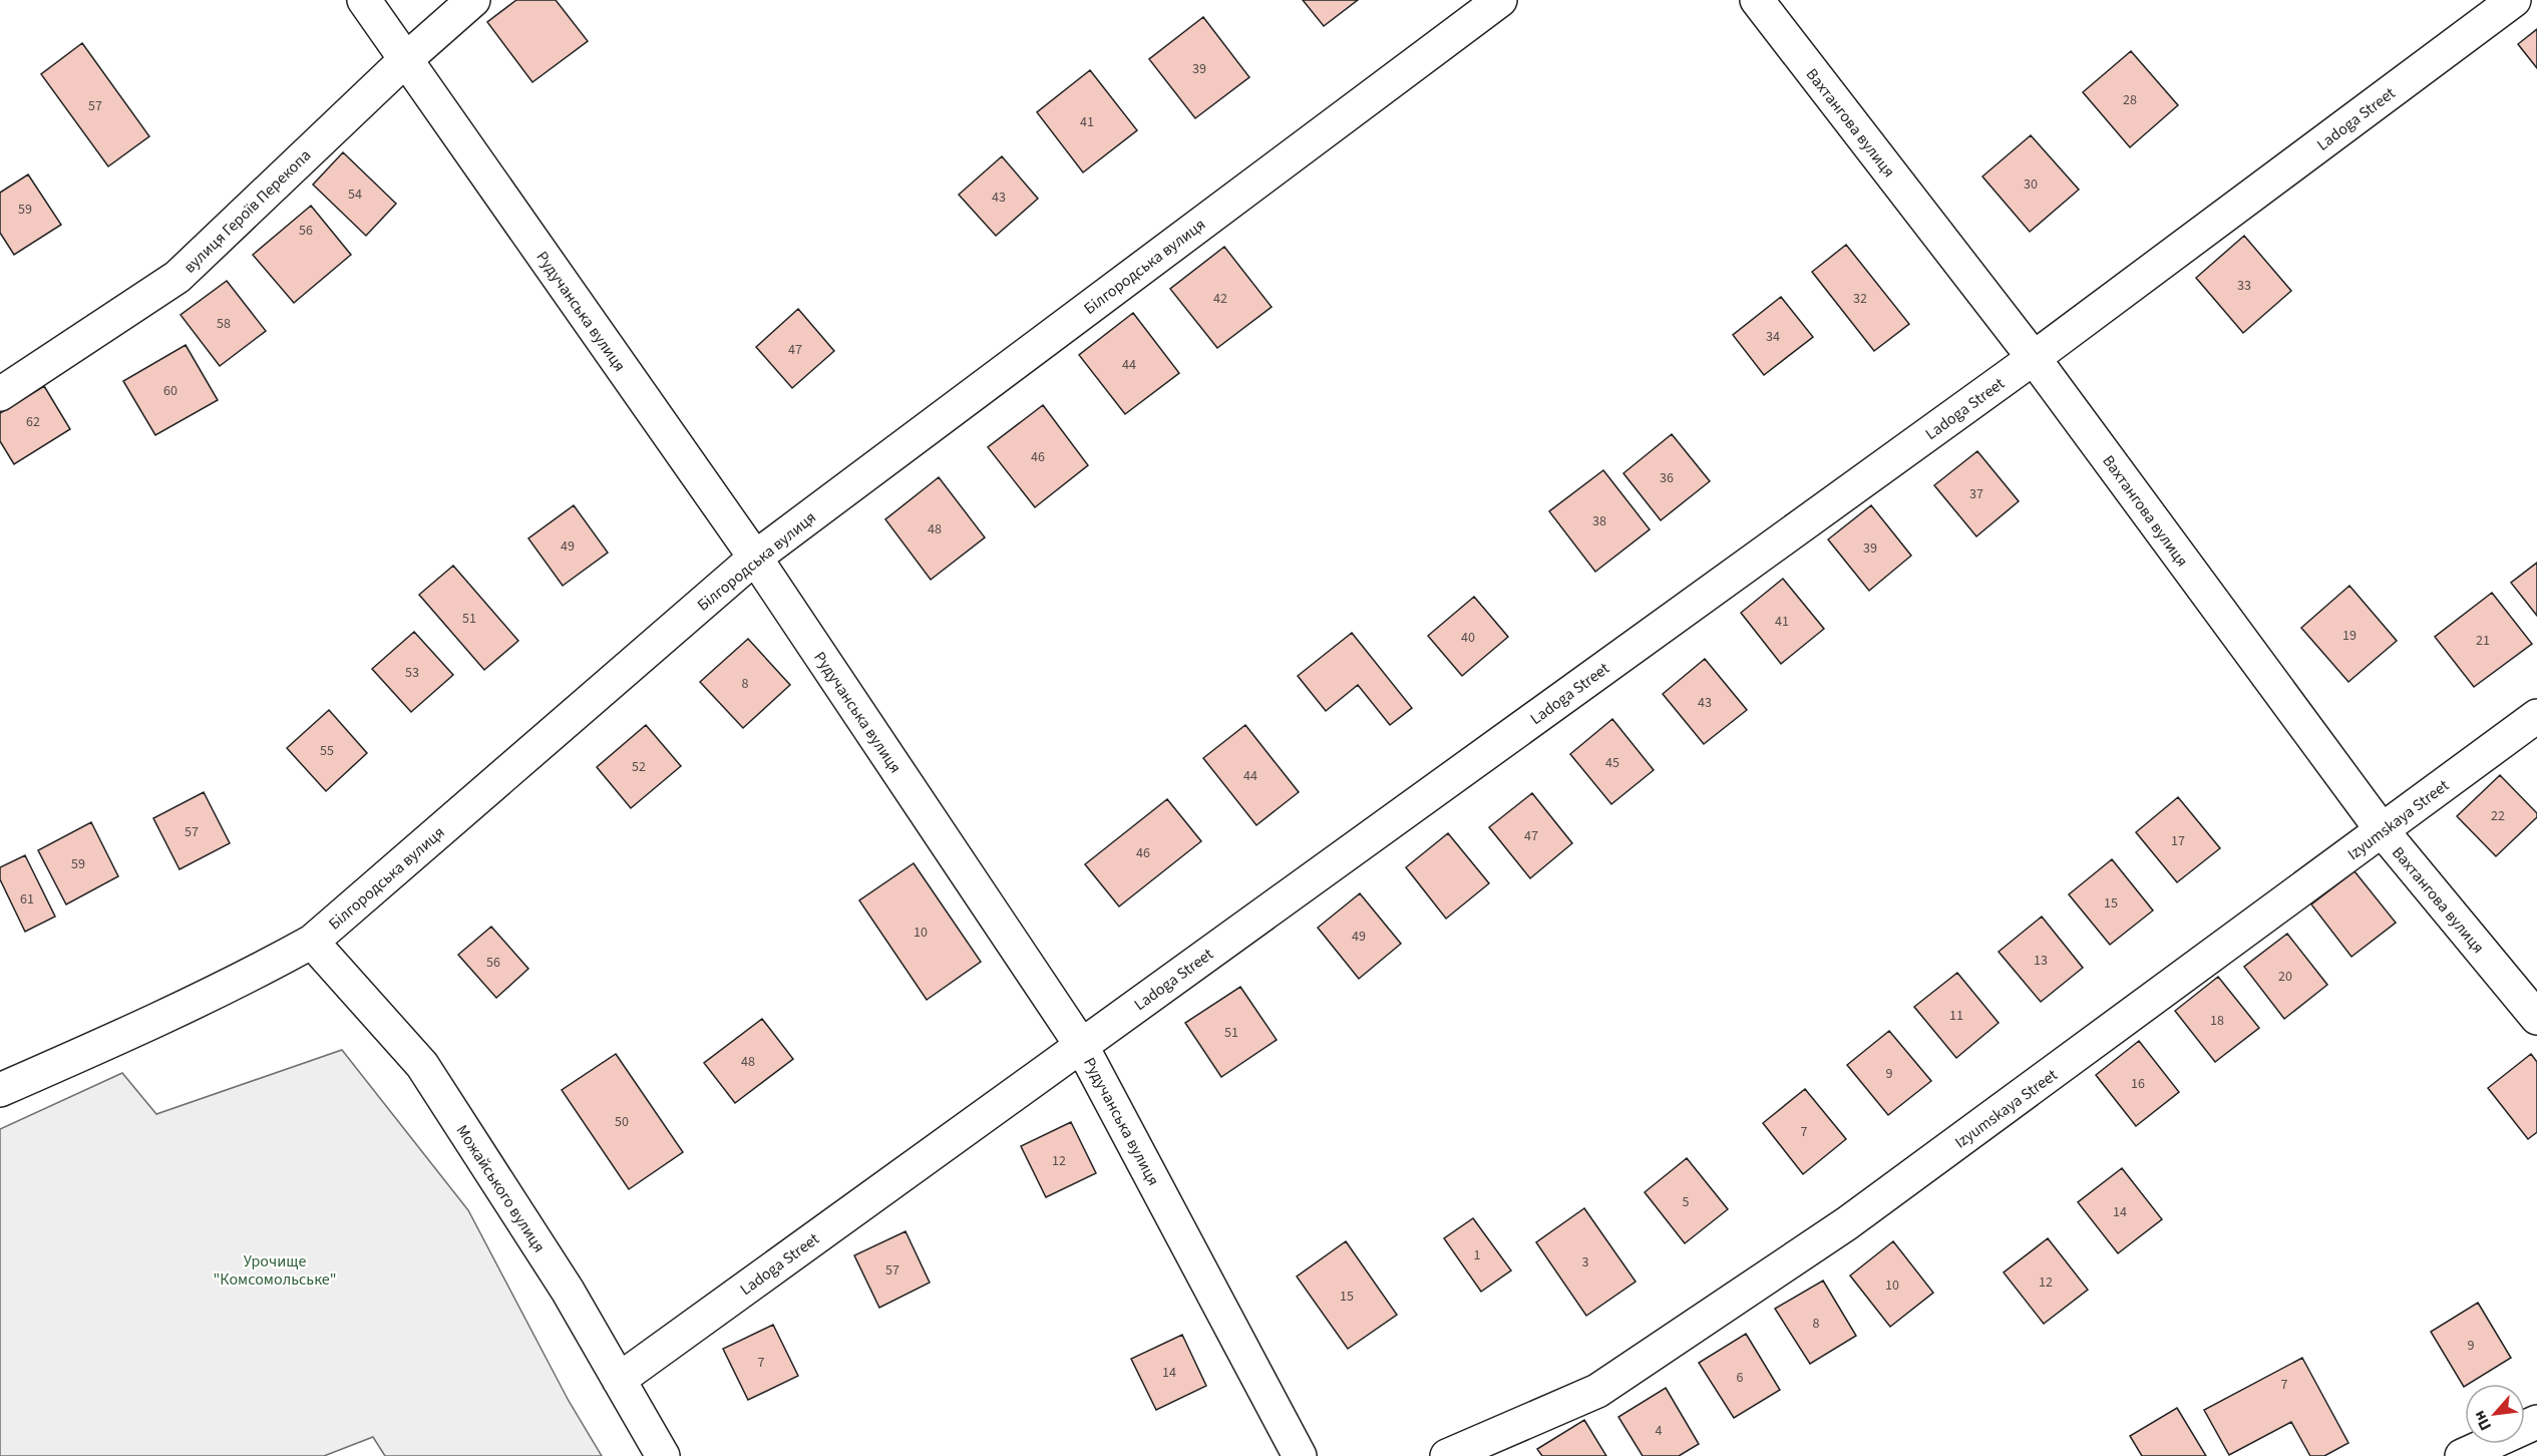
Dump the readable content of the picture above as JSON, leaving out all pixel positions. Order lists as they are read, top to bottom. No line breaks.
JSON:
{"streets":{"street":["Ladoga Street","Вахтангова вулиця","вулиця Героїв Перекопа","Білгородська вулиця","Рудучанська вулиця","Izyumskaya Street","Можайського вулиця"]},"crossings":[["Ladoga Street","Вахтангова вулиця"],["Ladoga Street","Рудучанська вулиця"],["Ladoga Street","Можайського вулиця"],["Вахтангова вулиця","Izyumskaya Street"],["вулиця Героїв Перекопа","Рудучанська вулиця"],["Білгородська вулиця","Рудучанська вулиця"],["Білгородська вулиця","Можайського вулиця"]],"parks":["Урочище \"Комсомольське\""],"house_numbers":["39","28","57","41","30","54","43","59","56","33","42","32","58","34","47","44","60","62","46","36","37","38","48","49","39","51","41","19","40","21","53","8","43","55","45","52","44","22","57","47","17","46","59","61","15","10","49","13","56","20","11","18","51","48","9","16","50","7","12","5","14","1","3","57","12","10","15","8","9","7","14","6","7","4"],"north":"bottom left"}
